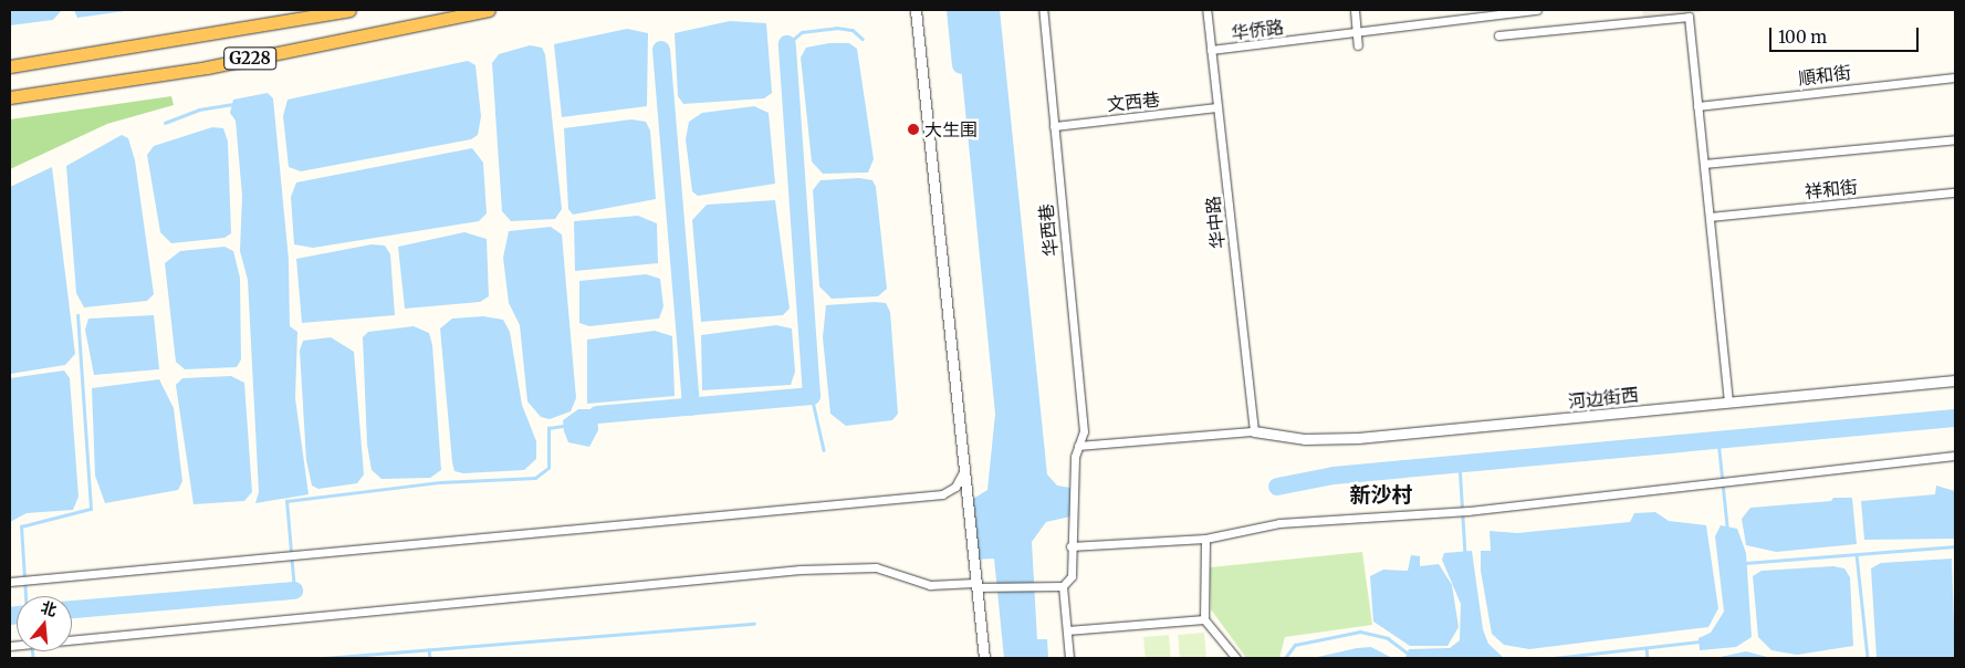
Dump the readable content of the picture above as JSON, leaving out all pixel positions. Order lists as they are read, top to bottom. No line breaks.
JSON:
{"streets":{"highway":["G228"],"street":["华侨路","順和街","文西巷","祥和街","华中路","华西巷","河边街西"]},"crossings":[["华侨路","华中路"],["文西巷","华中路"],["文西巷","华西巷"],["华中路","河边街西"]],"districts":["新沙村"],"places":["大生围"],"scale_bar":"100 m","north":"top"}
